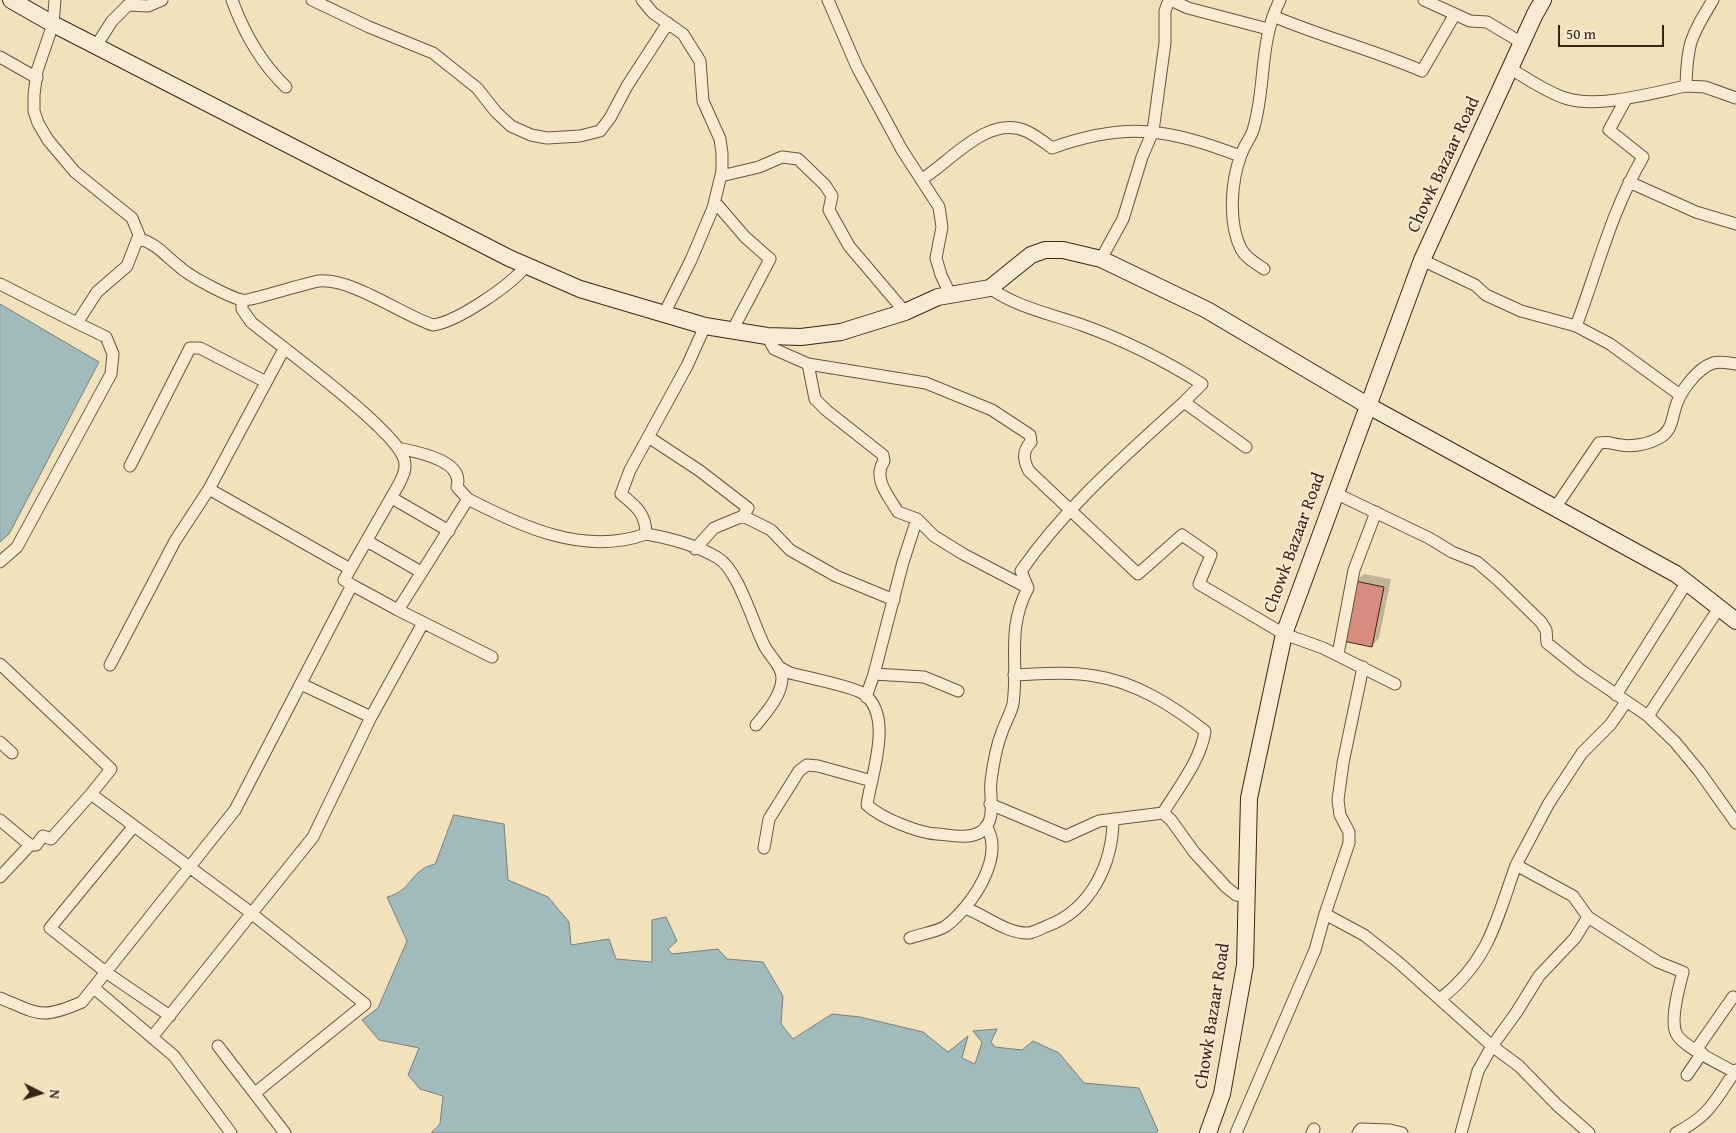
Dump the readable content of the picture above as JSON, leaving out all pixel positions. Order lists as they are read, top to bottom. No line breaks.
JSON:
{"streets":{"street":["Chowk Bazaar Road"]},"scale_bar":"50 m","north":"right"}
